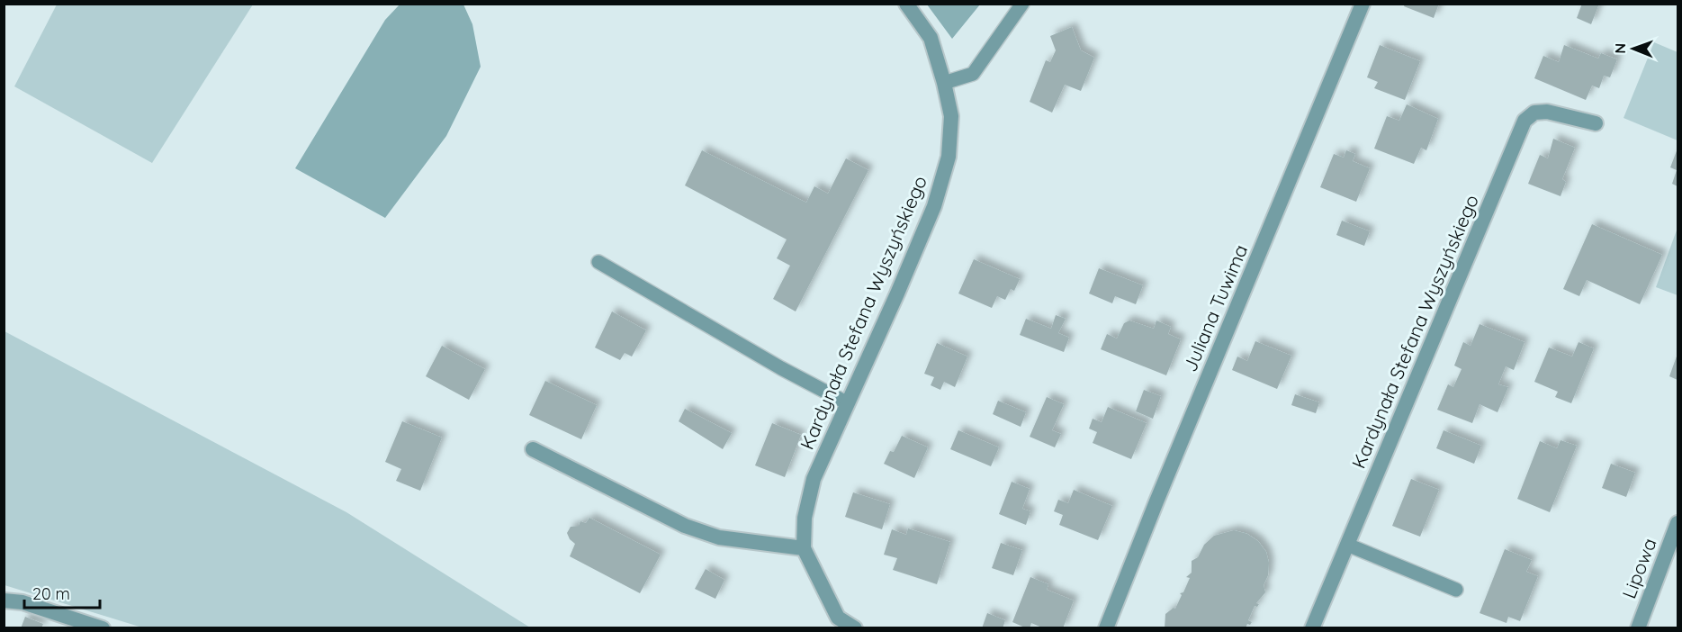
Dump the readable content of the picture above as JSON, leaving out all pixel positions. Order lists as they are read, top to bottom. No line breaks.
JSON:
{"streets":{"street":["Juliana Tuwima","Kardynała Stefana Wyszyńskiego","Lipowa"]},"scale_bar":"20 m","north":"left"}
